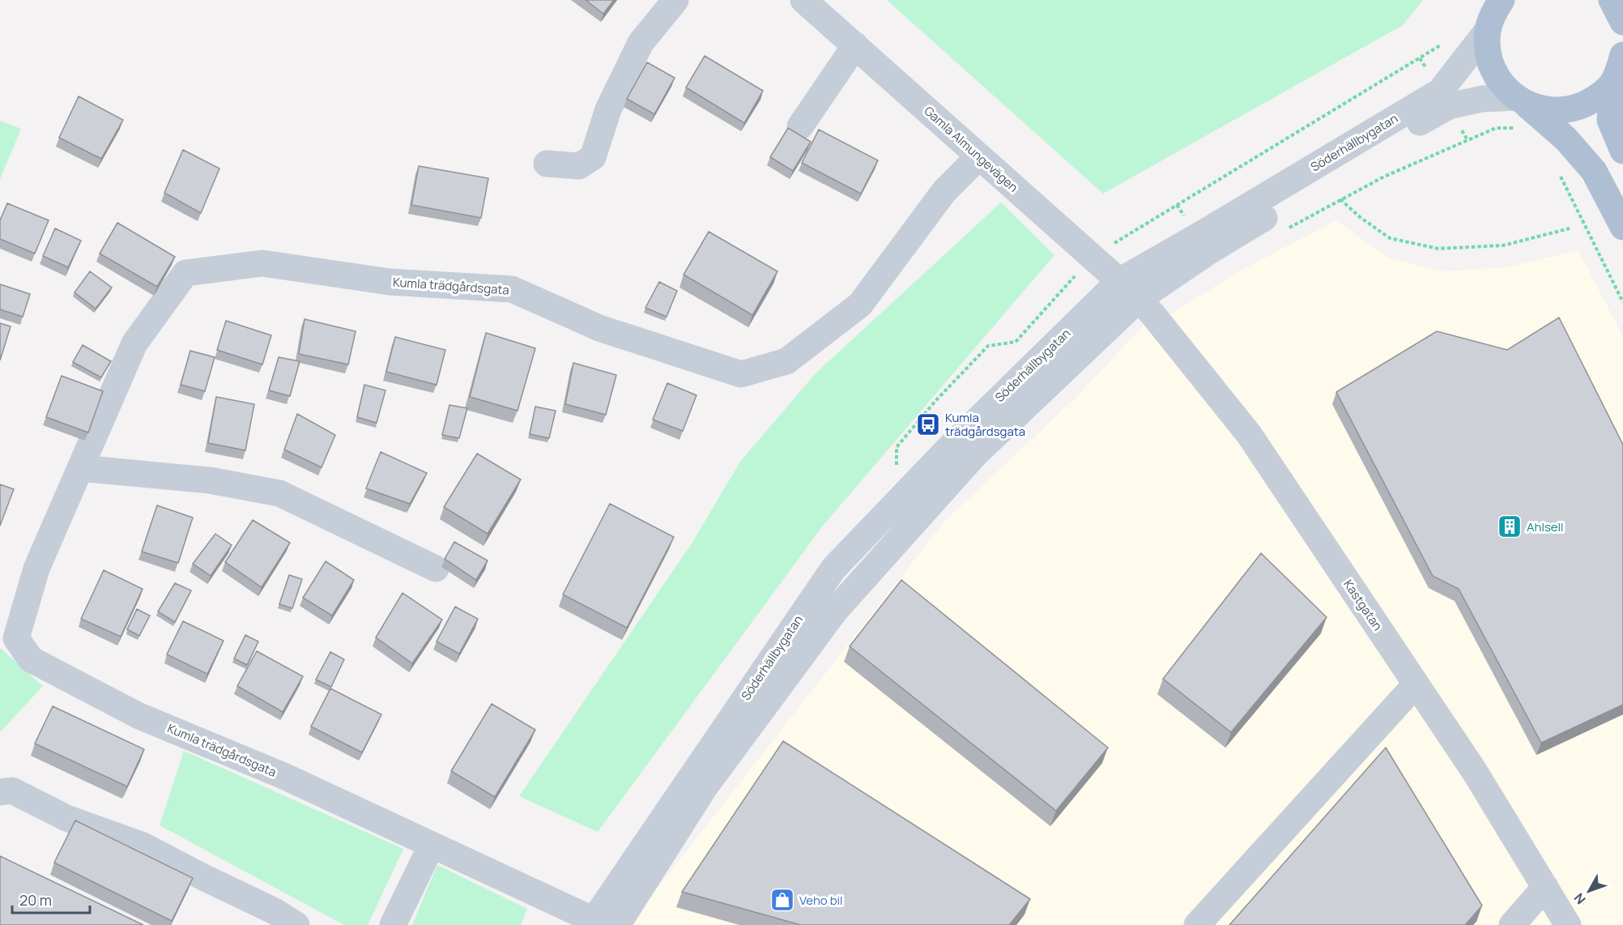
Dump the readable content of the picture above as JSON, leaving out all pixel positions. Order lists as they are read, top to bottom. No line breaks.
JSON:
{"streets":{"street":["Söderhällbygatan","Gamla Almungevägen","Kumla trädgårdsgata","Kastgatan"]},"crossings":[["Söderhällbygatan","Gamla Almungevägen"],["Söderhällbygatan","Kumla trädgårdsgata"],["Söderhällbygatan","Kastgatan"],["Gamla Almungevägen","Kumla trädgårdsgata"],["Gamla Almungevägen","Kastgatan"]],"places":{"bus stop":["Kumla trädgårdsgata"],"building":["Ahlsell"],"shop":["Veho bil"]},"scale_bar":"20 m","north":"bottom left"}
